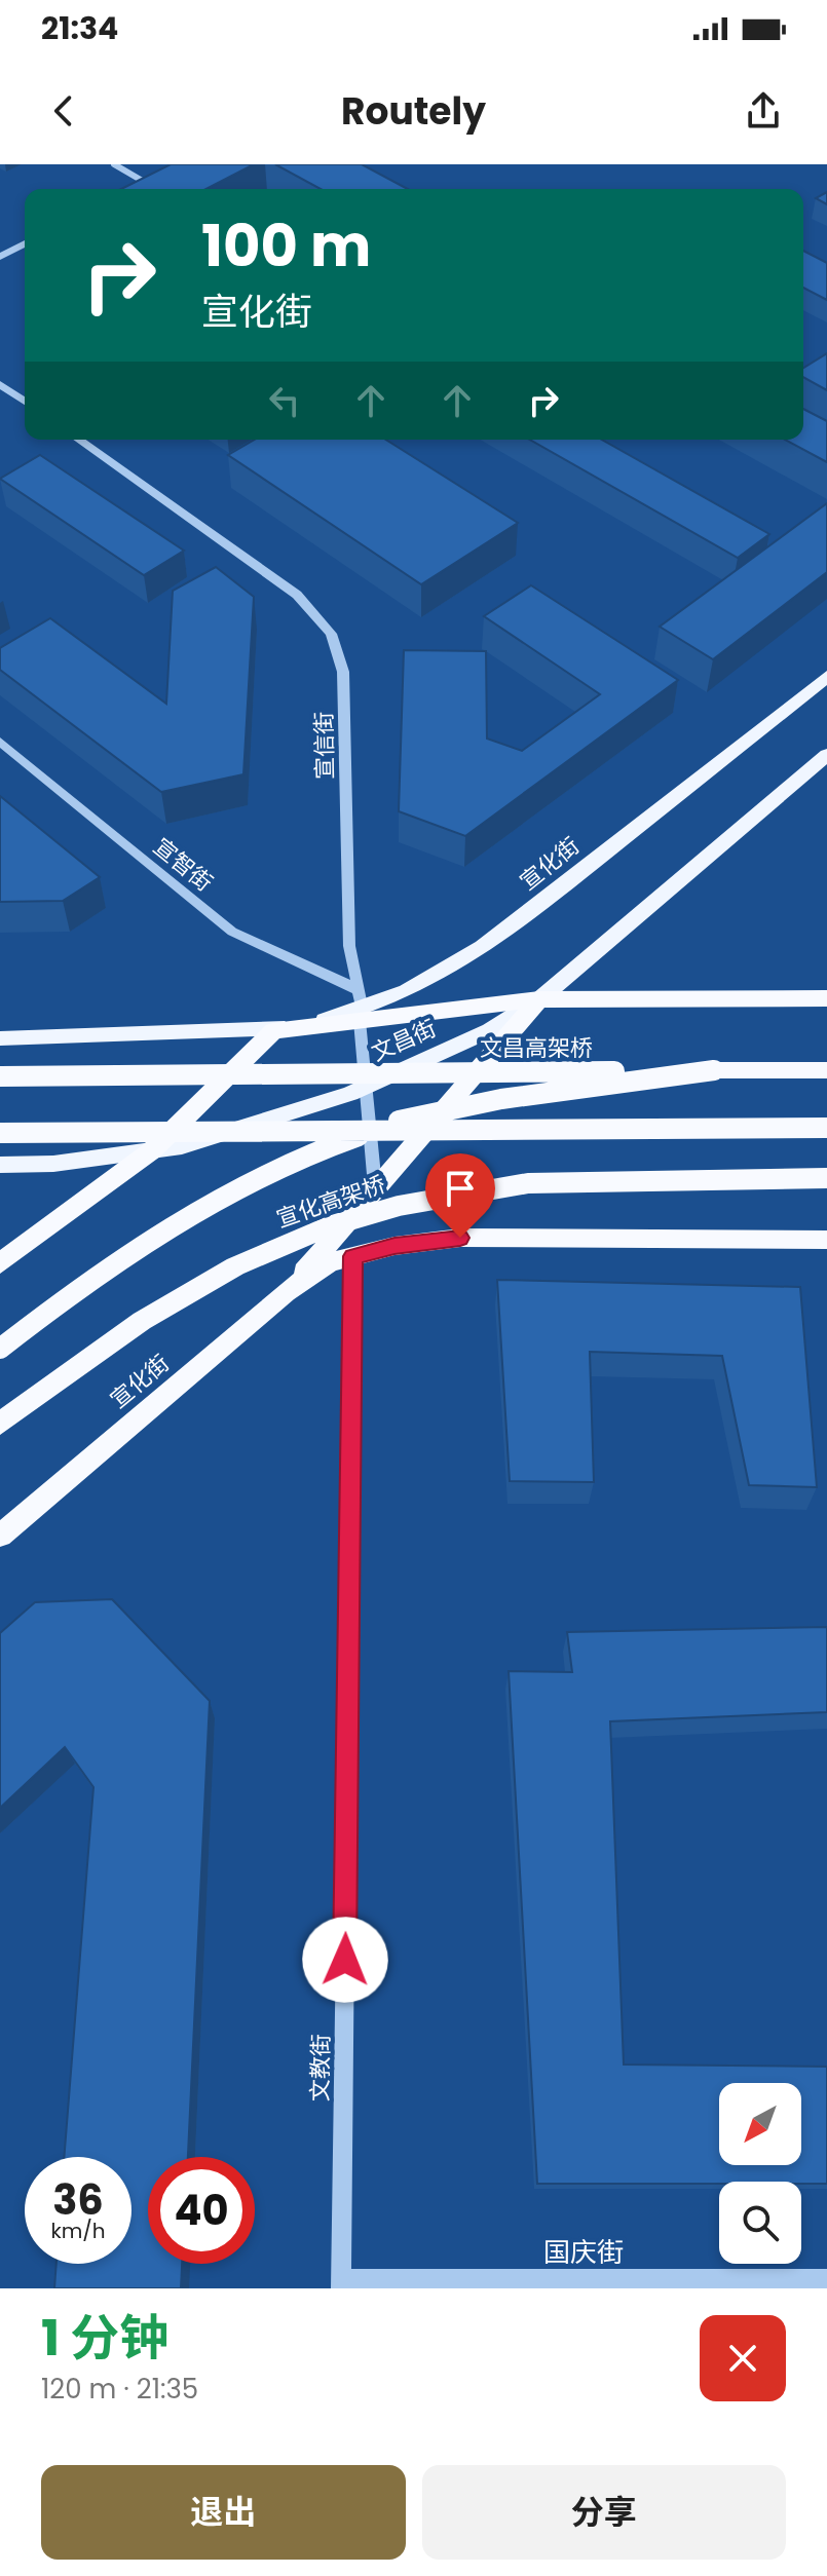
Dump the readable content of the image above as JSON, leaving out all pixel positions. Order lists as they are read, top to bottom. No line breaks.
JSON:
{"streets":{"highway":["宣化街","文昌高架桥","宣化高架桥"],"main road":["文昌街"],"street":["宣信街","宣智街","文教街","国庆街"]},"crossings":[["宣信街","宣化街"],["宣信街","宣智街"],["宣信街","文昌街"],["宣化街","文教街"],["文昌高架桥","宣化高架桥"],["文教街","国庆街"]],"north":"bottom left","page":{"status":"21:34","header":"Routely","turn":["100 m","宣化街"],"speed":"36 km/h","limit":"40","heading":["1 分钟","120 m · 21:35"],"buttons":["退出","分享"]}}
